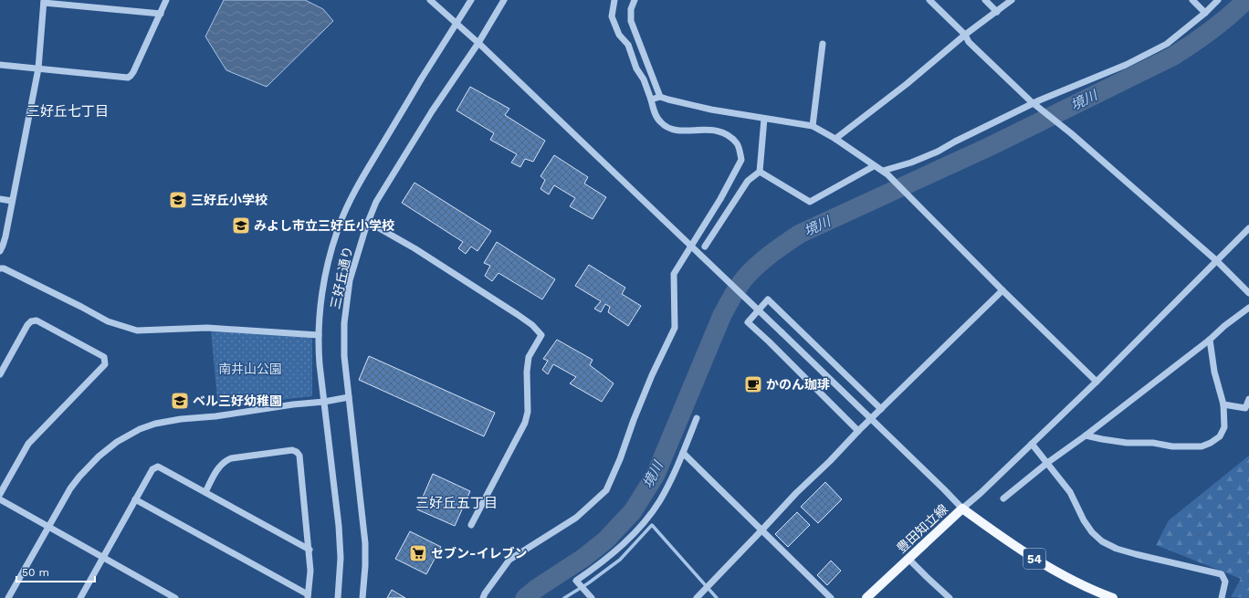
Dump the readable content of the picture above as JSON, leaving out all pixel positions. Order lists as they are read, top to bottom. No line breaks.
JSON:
{"streets":{"main road":["豊田知立線","54"],"street":["三好丘通り"]},"districts":["三好丘七丁目","三好丘五丁目"],"water":["境川"],"parks":["南井山公園"],"places":{"school or university":["三好丘小学校","みよし市立三好丘小学校","ベル三好幼稚園"],"cafe":["かのん珈琲"],"supermarket":["セブン-イレブン"]},"scale_bar":"50 m"}
